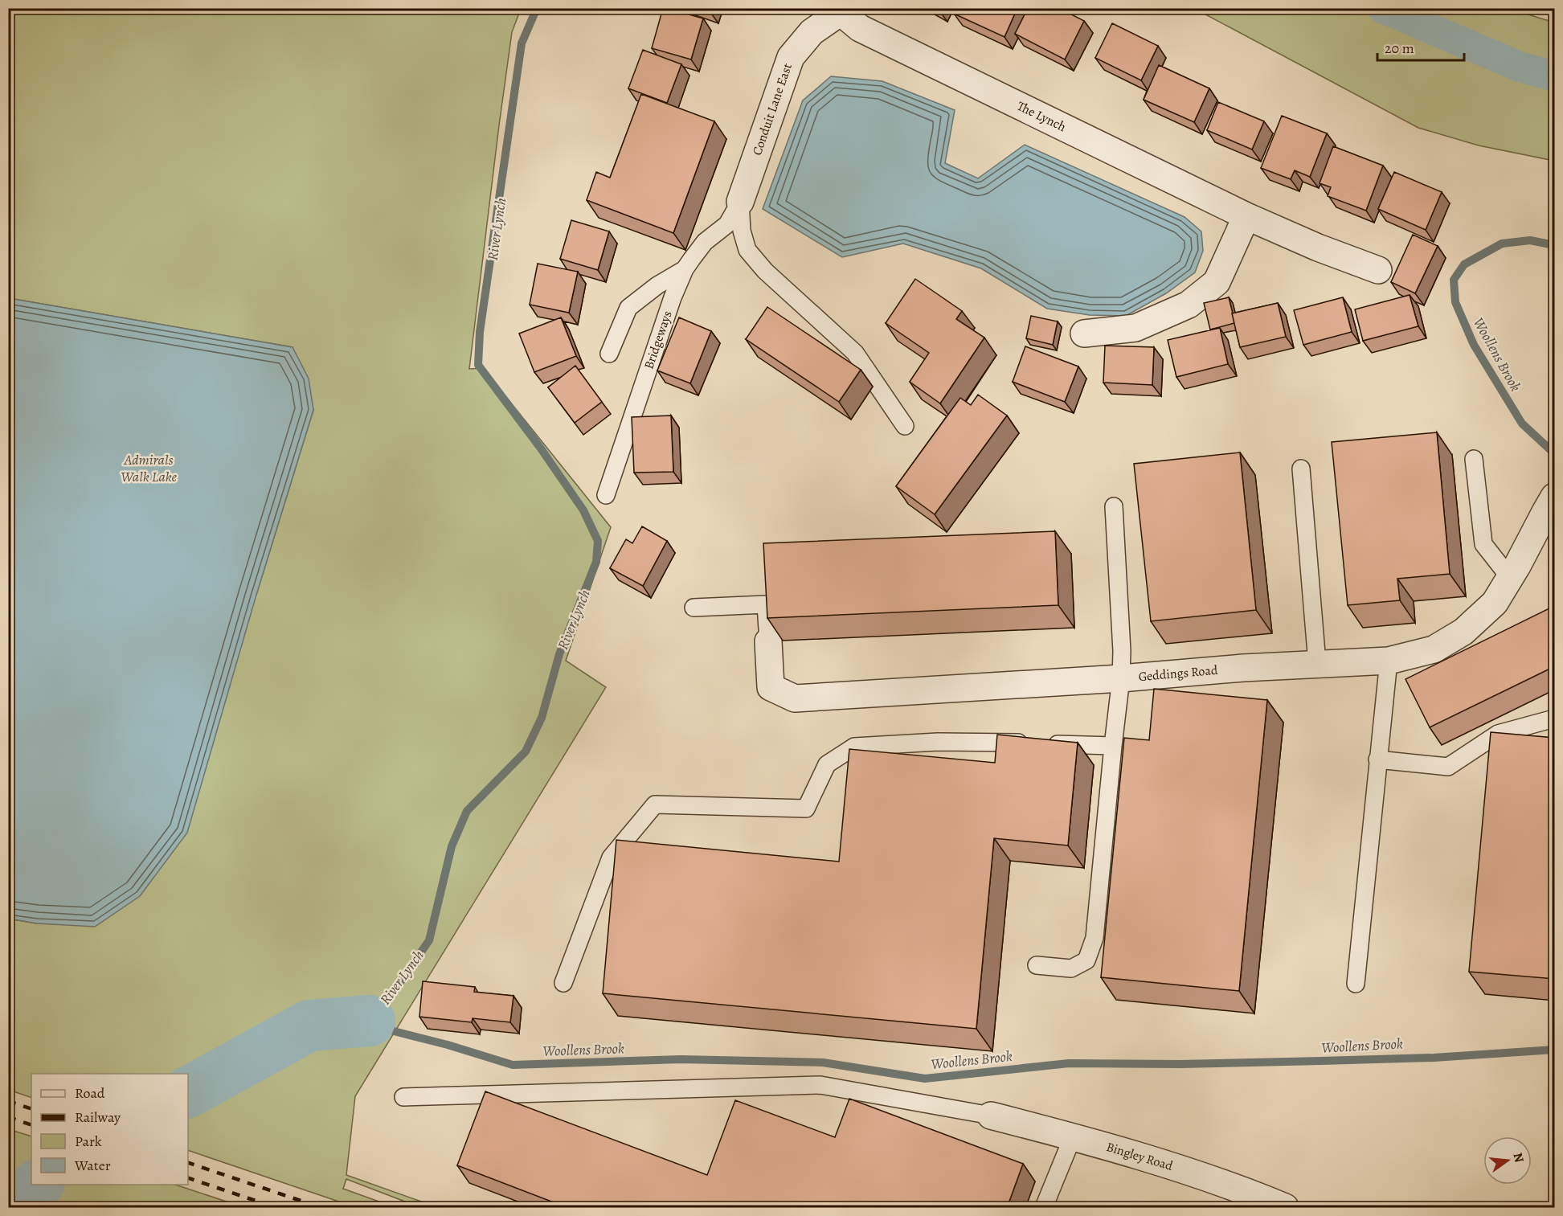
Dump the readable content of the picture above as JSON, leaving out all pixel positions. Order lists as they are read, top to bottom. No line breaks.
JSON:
{"streets":{"street":["Conduit Lane East","The Lynch","Geddings Road","Bingley Road"],"lane":["Bridgeways"]},"crossings":[["Conduit Lane East","The Lynch"],["Conduit Lane East","Bridgeways"]],"water":["River Lynch","Woollens Brook","Admirals Walk Lake"],"legend":["Road","Railway","Park","Water"],"scale_bar":"20 m","north":"right"}
